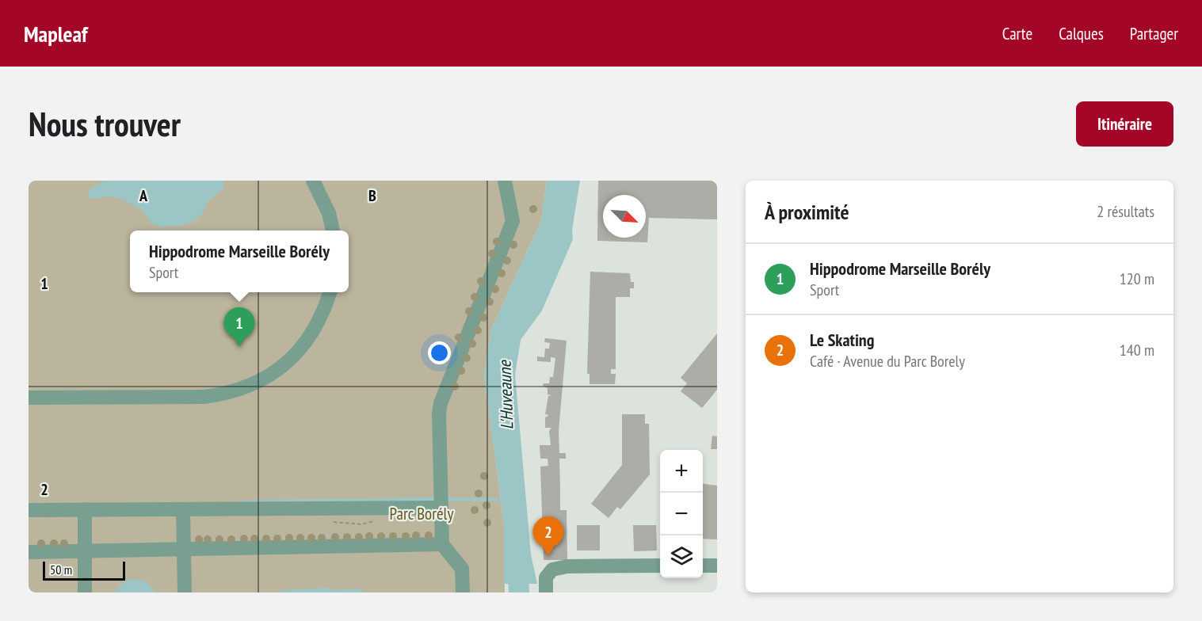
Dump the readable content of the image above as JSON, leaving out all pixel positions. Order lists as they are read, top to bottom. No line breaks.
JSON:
{"water":["L'Huveaune"],"parks":["Parc Borély"],"scale_bar":"50 m","north":"bottom right","page":{"header":"Mapleaf","nav":["Carte","Calques","Partager"],"buttons":"Itinéraire","title":"Nous trouver","heading":["À proximité","2 résultats"],"popup":["Hippodrome Marseille Borély","Sport"],"list":[{"mark":"1","name":"Hippodrome Marseille Borély","note":"Sport","value":"120 m"},{"mark":"2","name":"Le Skating","note":"Café · Avenue du Parc Borely","value":"140 m"}],"pins":["1","2"],"map_buttons":["+","−"],"scale":"50 m"},"grid":{"columns":["A","B"],"rows":["1","2"]}}
